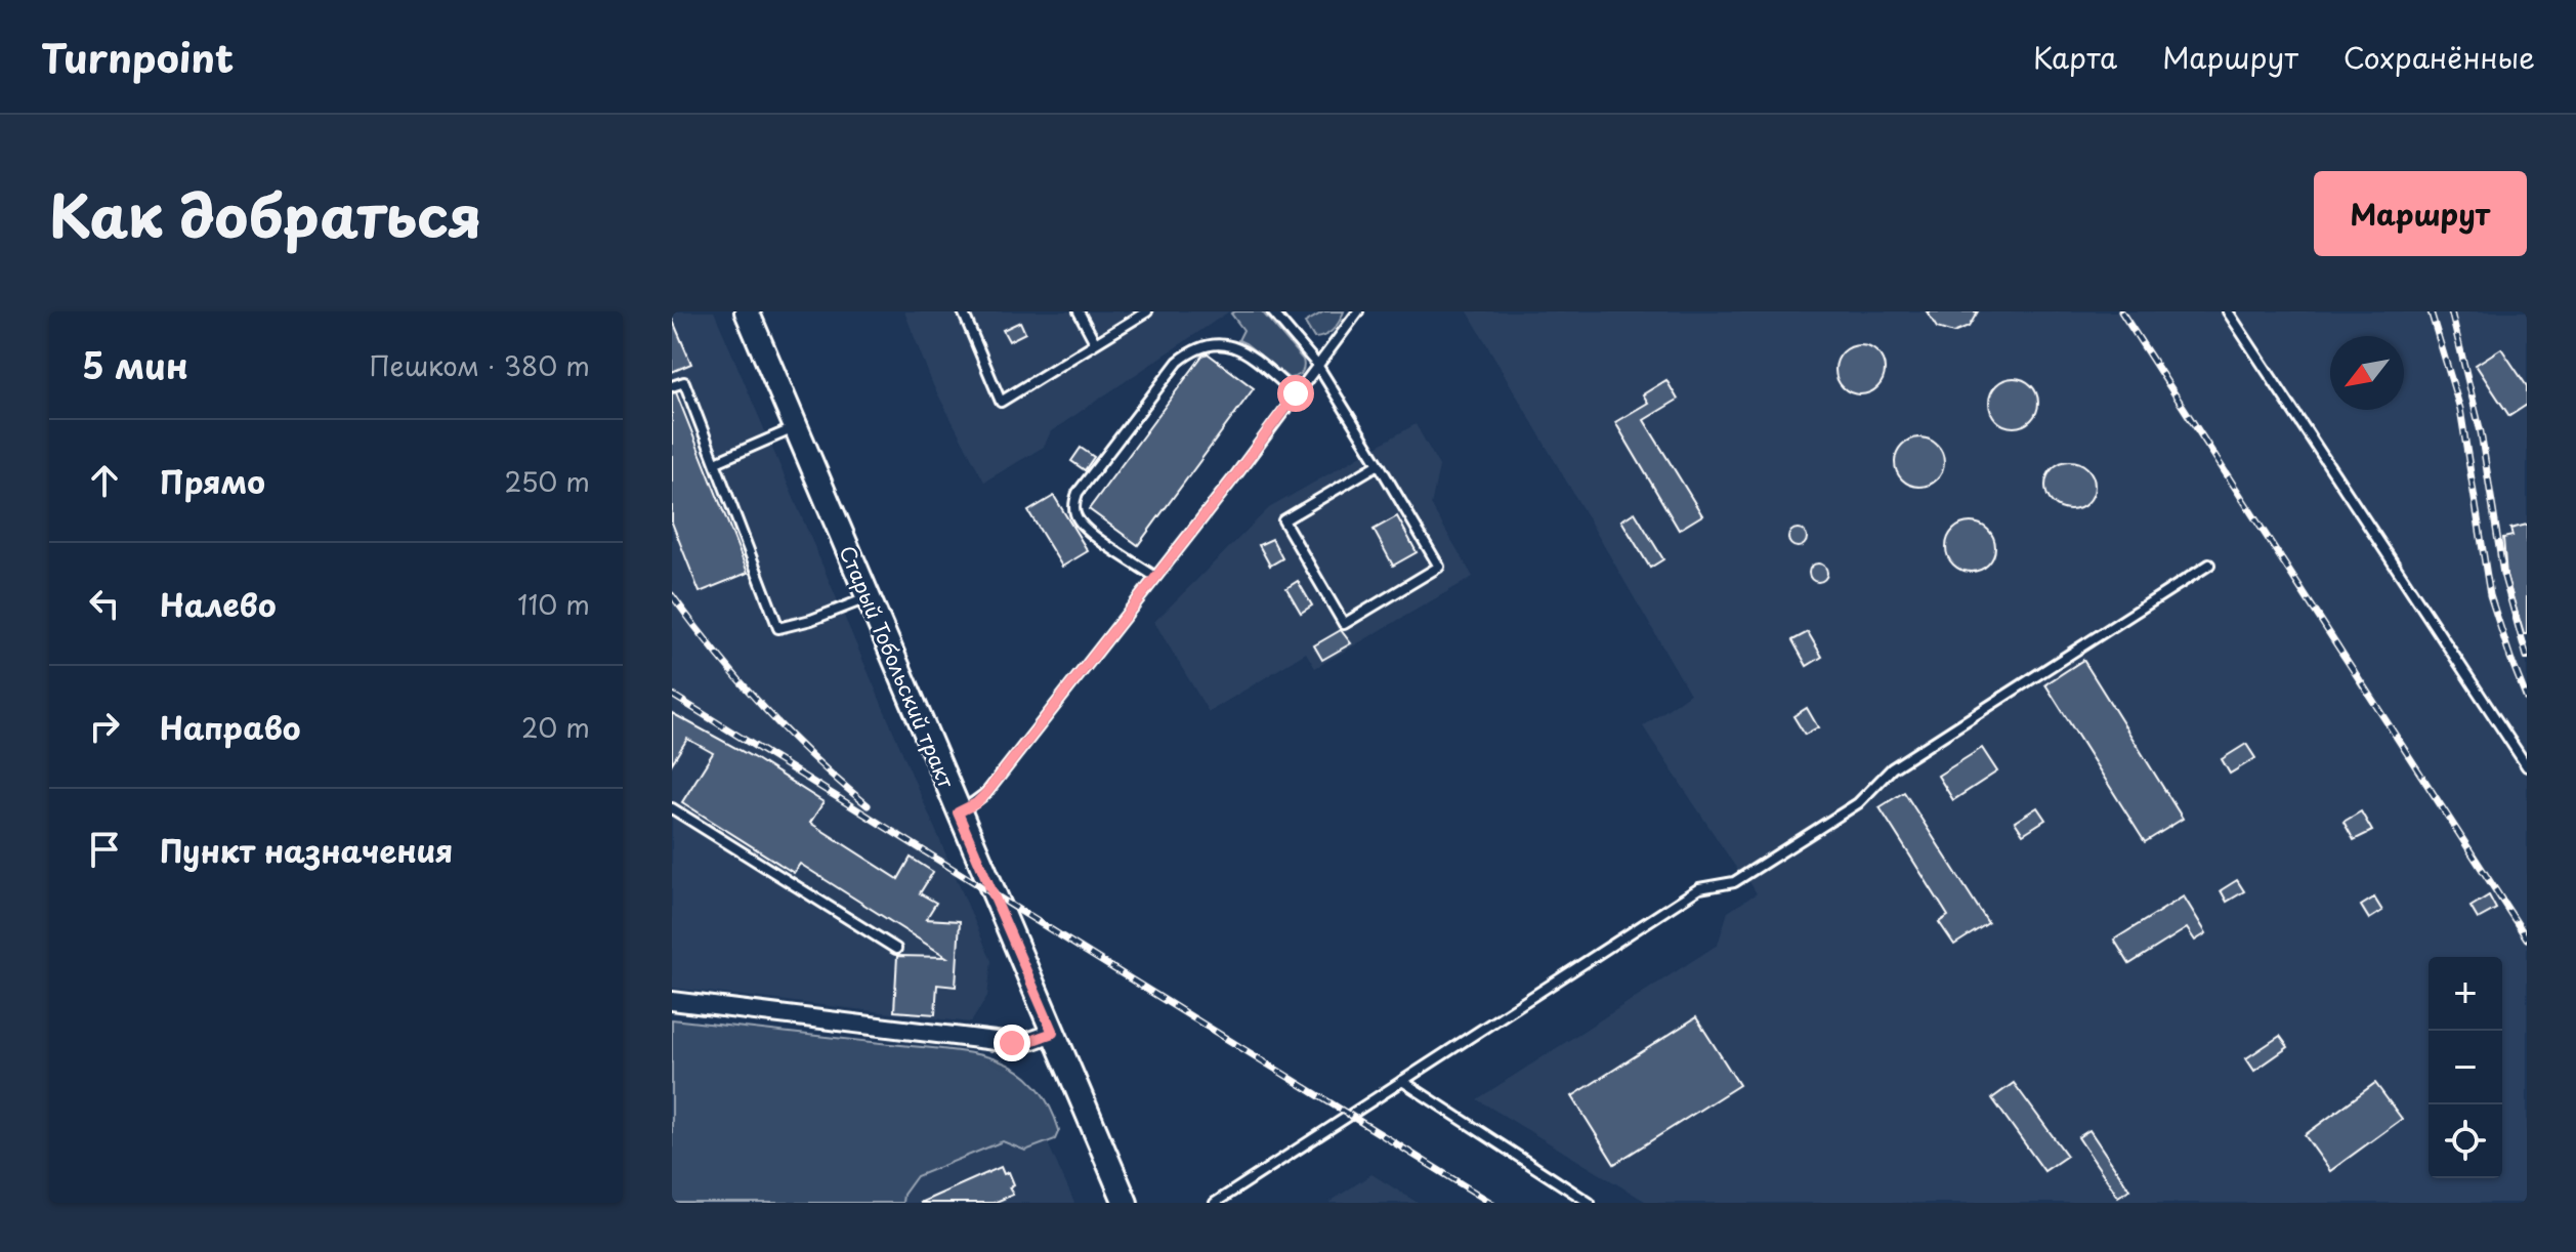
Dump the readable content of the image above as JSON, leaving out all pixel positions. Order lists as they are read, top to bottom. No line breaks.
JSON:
{"streets":{"street":["Старый Тобольский тракт"]},"north":"bottom left","page":{"header":"Turnpoint","nav":["Карта","Маршрут","Сохранённые"],"title":"Как добраться","buttons":"Маршрут","heading":["5 мин","Пешком · 380 m"],"list":[["Прямо","250 m"],["Налево","110 m"],["Направо","20 m"],"Пункт назначения"],"map_buttons":["+","−"]}}
